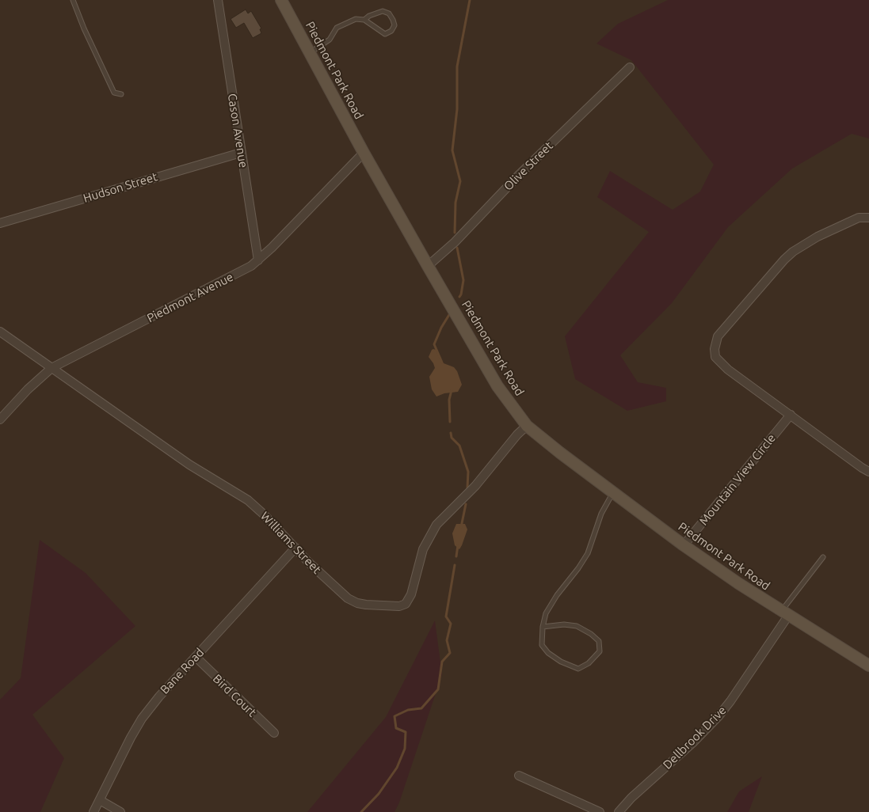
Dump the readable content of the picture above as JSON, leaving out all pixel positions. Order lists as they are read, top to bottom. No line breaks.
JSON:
{"streets":{"street":["Piedmont Park Road","Cason Avenue","Olive Street","Hudson Street","Piedmont Avenue","Mountain View Circle","Williams Street","Bane Road","Bird Court","Dellbrook Drive"]},"crossings":[["Piedmont Park Road","Olive Street"],["Piedmont Park Road","Piedmont Avenue"],["Piedmont Park Road","Mountain View Circle"],["Piedmont Park Road","Williams Street"],["Piedmont Park Road","Dellbrook Drive"],["Cason Avenue","Hudson Street"],["Cason Avenue","Piedmont Avenue"],["Piedmont Avenue","Williams Street"],["Williams Street","Bane Road"],["Bane Road","Bird Court"]]}
